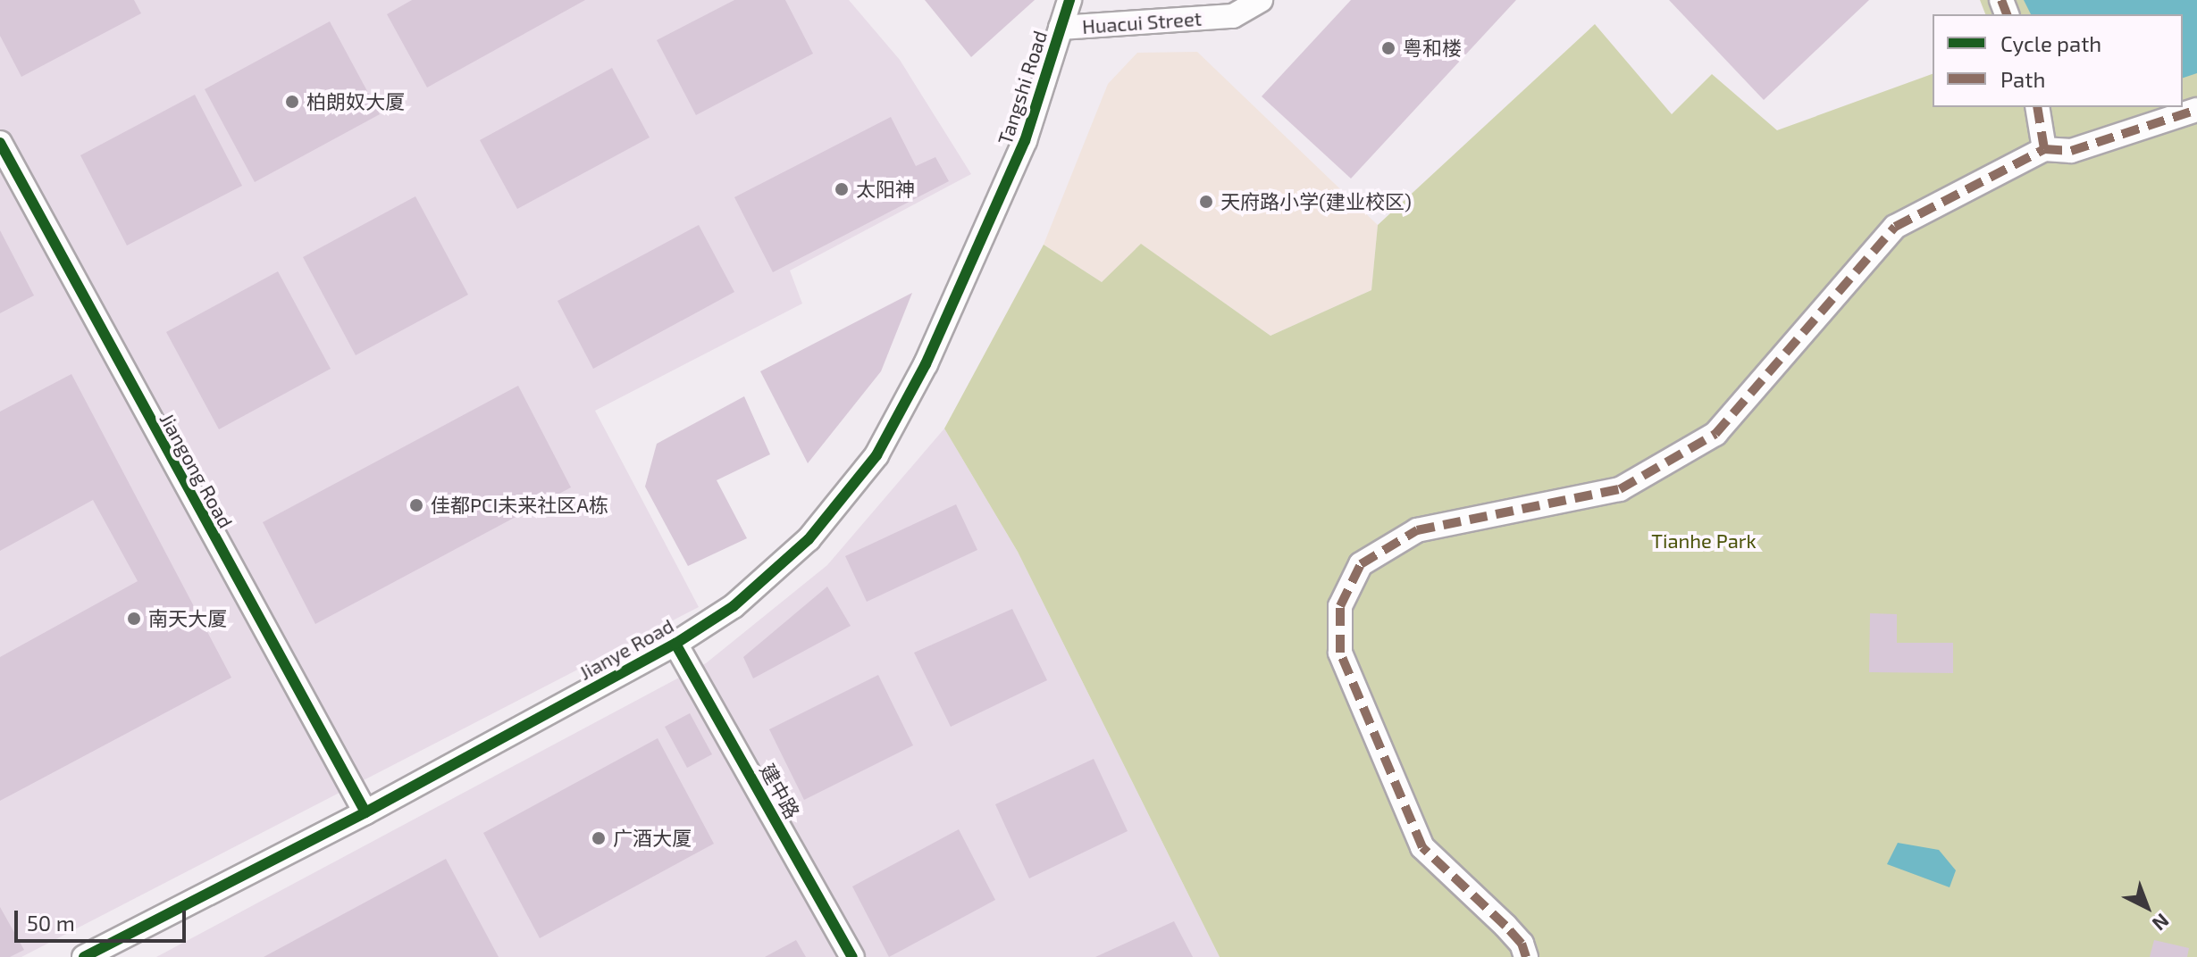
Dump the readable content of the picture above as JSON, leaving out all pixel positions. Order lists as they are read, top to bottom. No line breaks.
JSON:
{"streets":{"street":["Huacui Street","Tangshi Road","Jiangong Road","Jianye Road","建中路"]},"crossings":[["Huacui Street","Tangshi Road"],["Tangshi Road","Jianye Road"],["Jiangong Road","Jianye Road"],["Jianye Road","建中路"]],"parks":["Tianhe Park"],"places":["粤和楼","柏朗奴大厦","太阳神","天府路小学(建业校区)","佳都PCI未来社区A栋","南天大厦","广酒大厦"],"legend":["Cycle path","Path"],"scale_bar":"50 m","north":"bottom right"}
